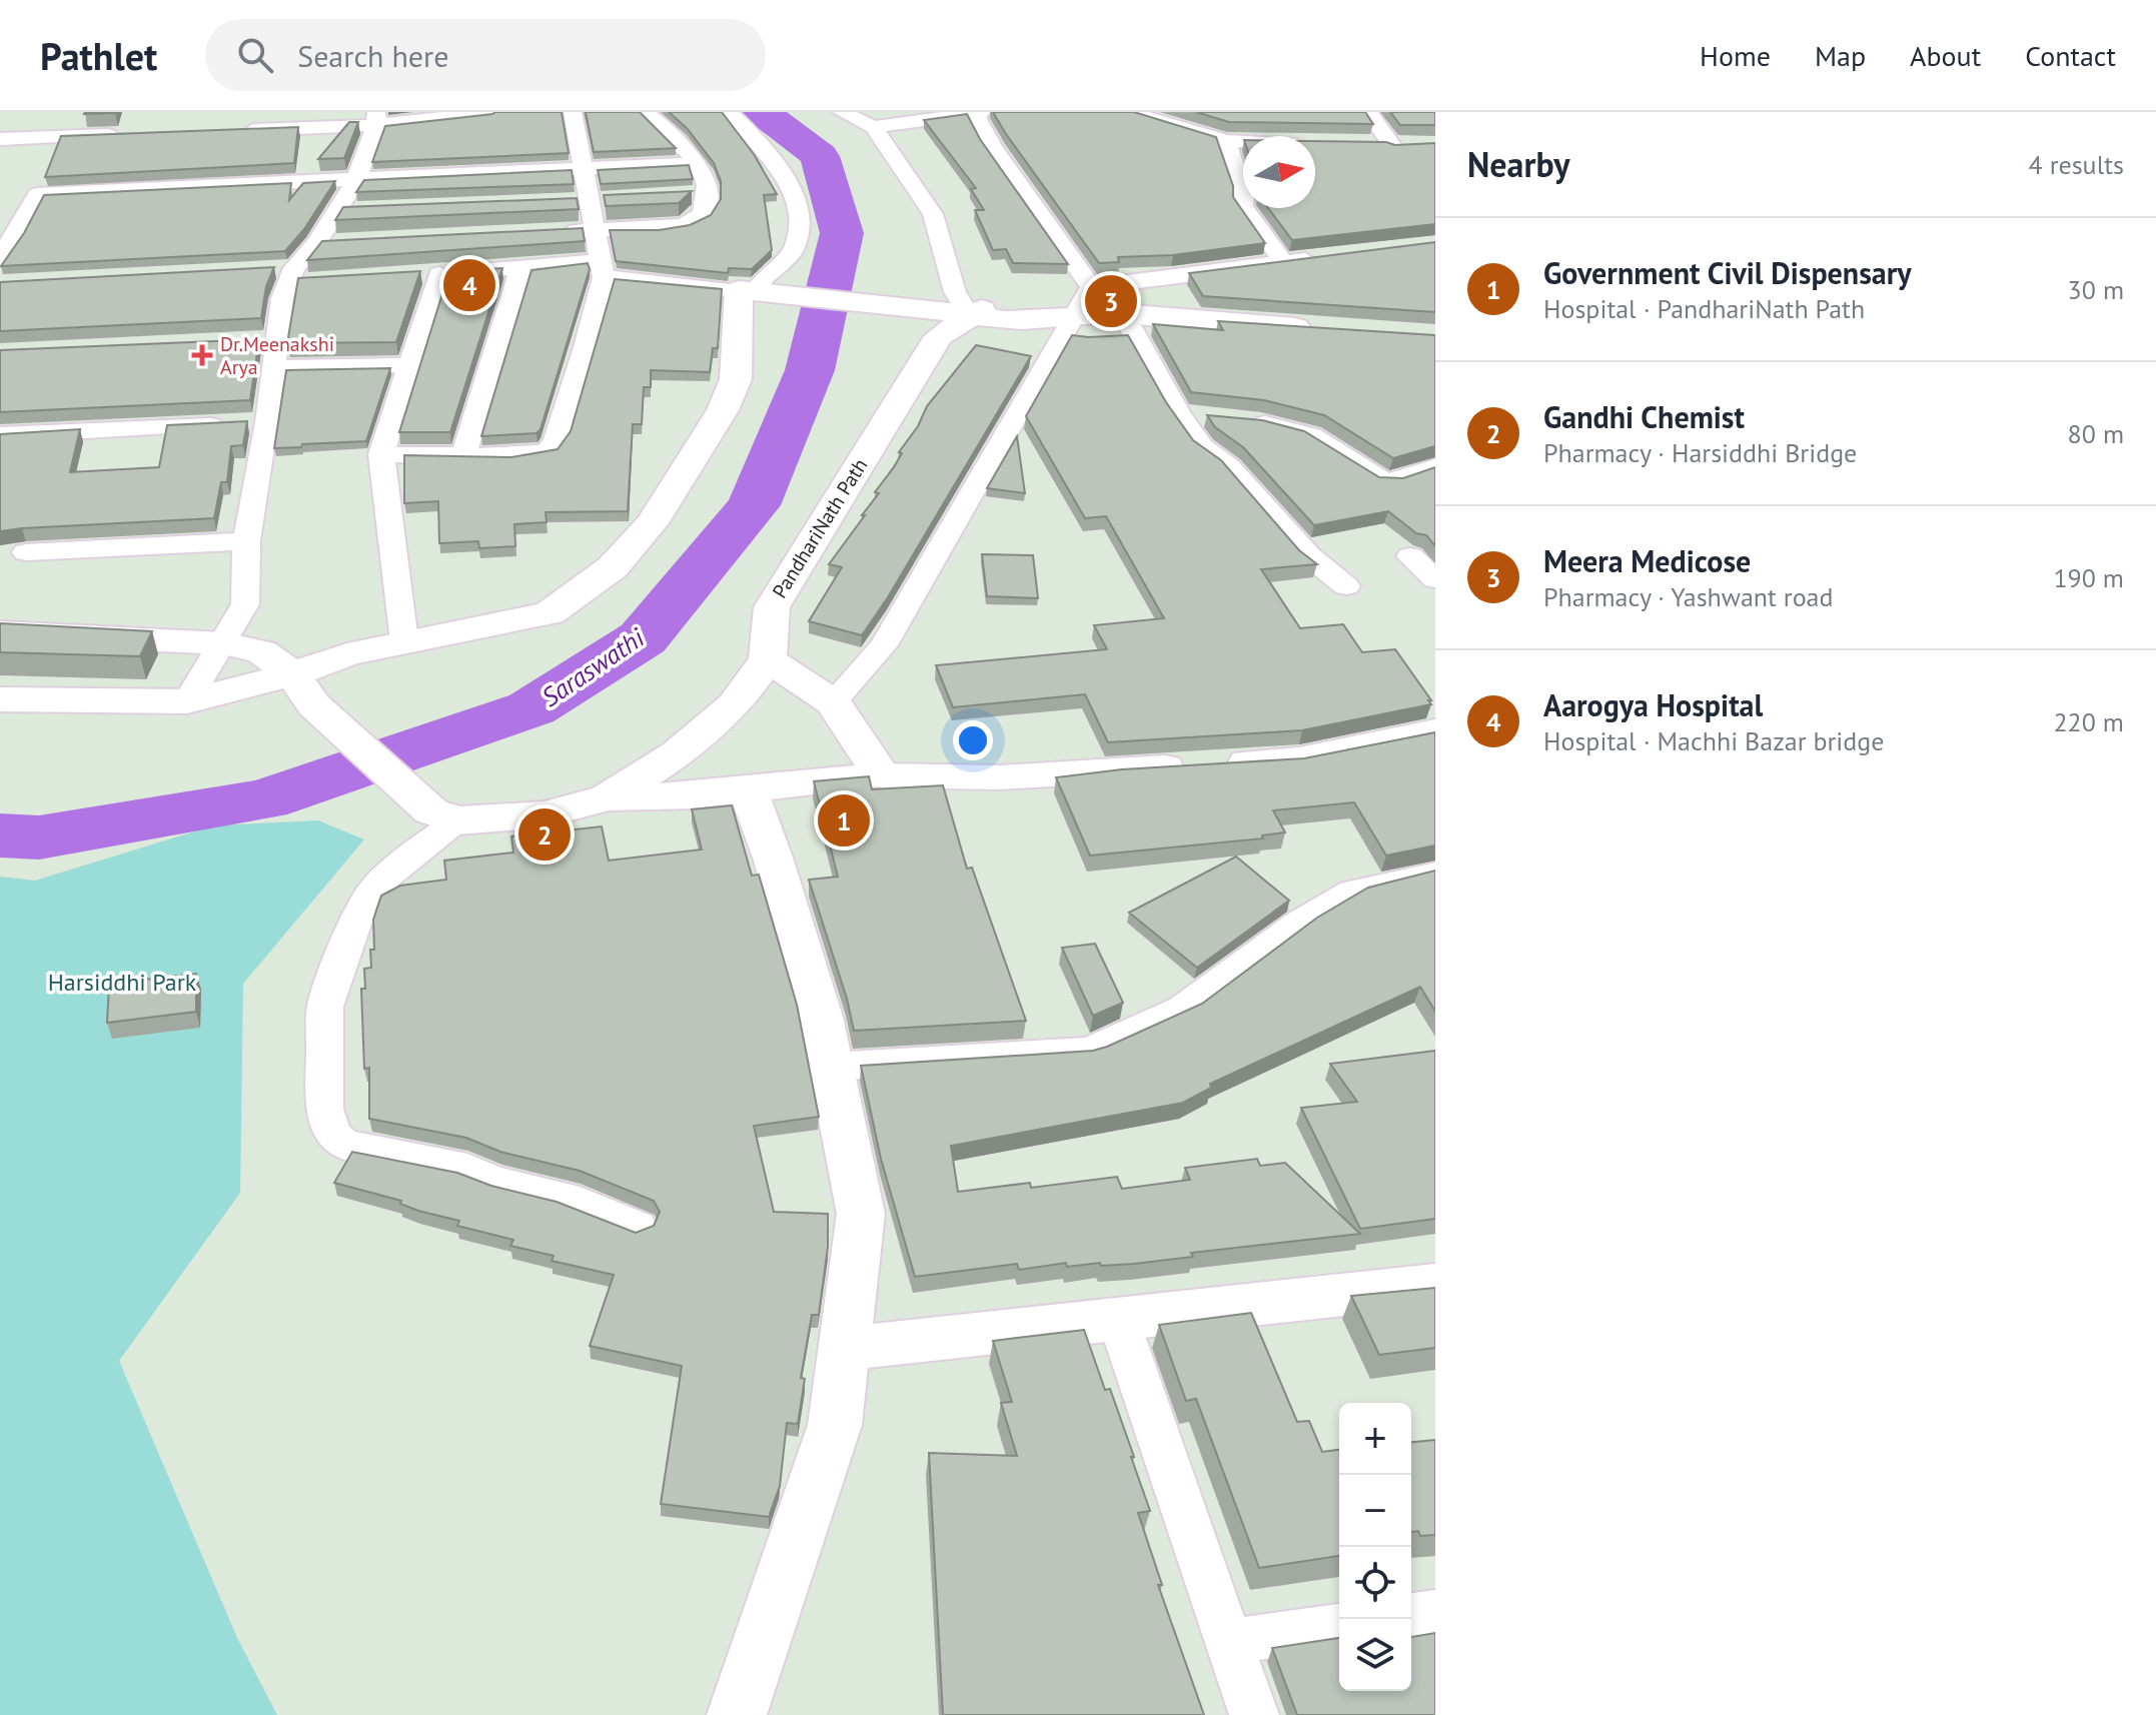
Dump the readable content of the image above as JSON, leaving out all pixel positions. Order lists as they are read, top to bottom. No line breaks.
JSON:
{"streets":{"main road":["PandhariNath Path"]},"water":["Saraswathi"],"parks":["Harsiddhi Park"],"places":{"health":["Dr.Meenakshi Arya"]},"north":"right","page":{"header":"Pathlet","search":"Search here","nav":["Home","Map","About","Contact"],"heading":["Nearby","4 results"],"list":[{"mark":"1","name":"Government Civil Dispensary","note":"Hospital · PandhariNath Path","value":"30 m"},{"mark":"2","name":"Gandhi Chemist","note":"Pharmacy · Harsiddhi Bridge","value":"80 m"},{"mark":"3","name":"Meera Medicose","note":"Pharmacy · Yashwant road","value":"190 m"},{"mark":"4","name":"Aarogya Hospital","note":"Hospital · Machhi Bazar bridge","value":"220 m"}],"pins":["4","3","1","2"],"map_buttons":["+","−"]}}
